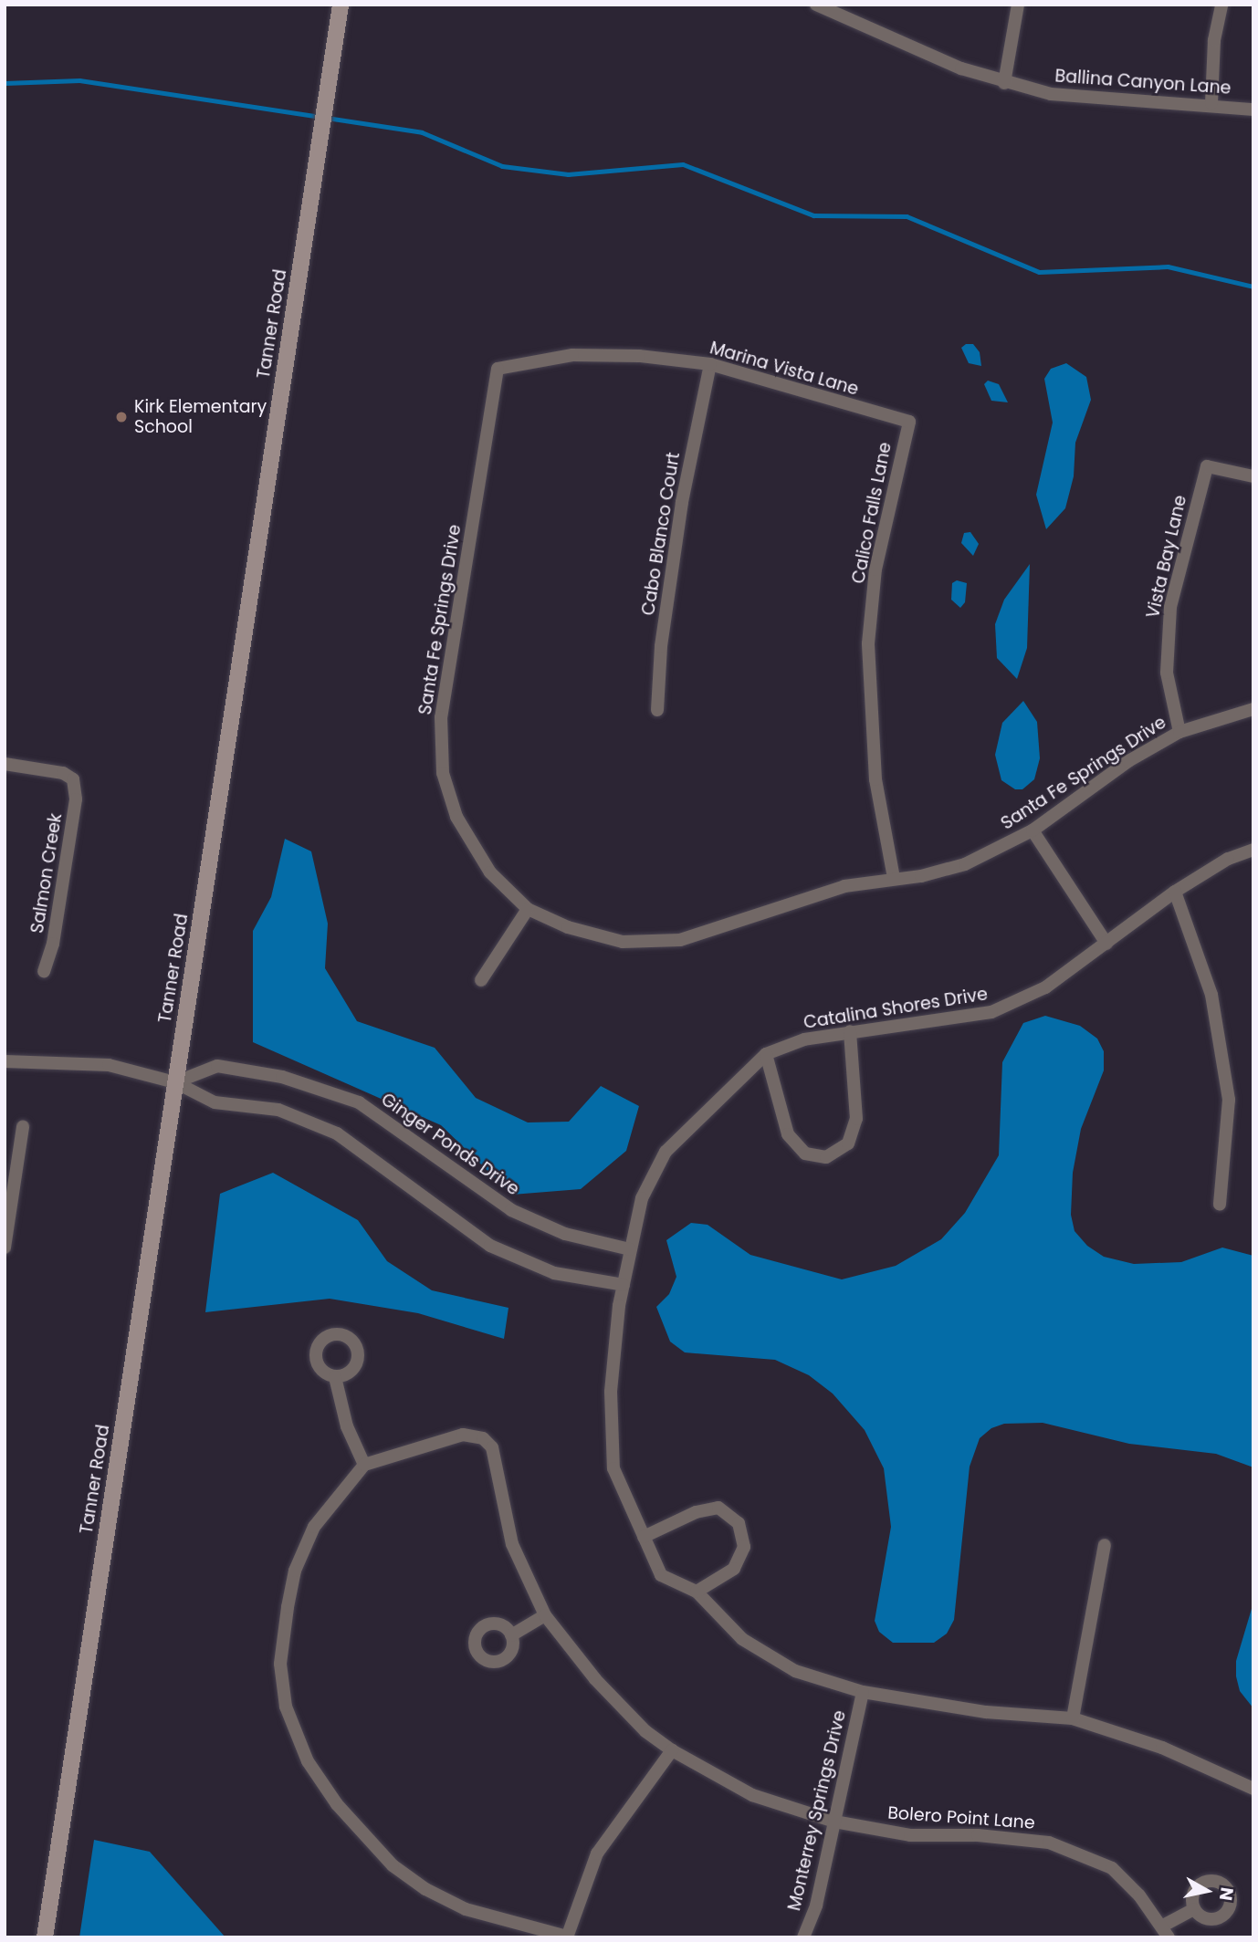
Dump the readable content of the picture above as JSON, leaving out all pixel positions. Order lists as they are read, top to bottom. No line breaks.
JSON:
{"streets":{"main road":["Tanner Road"],"street":["Ballina Canyon Lane","Marina Vista Lane","Calico Falls Lane","Cabo Blanco Court","Vista Bay Lane","Santa Fe Springs Drive","Salmon Creek","Catalina Shores Drive","Ginger Ponds Drive","Monterrey Springs Drive","Bolero Point Lane"]},"crossings":[["Tanner Road","Ginger Ponds Drive"],["Marina Vista Lane","Calico Falls Lane"],["Marina Vista Lane","Cabo Blanco Court"],["Marina Vista Lane","Santa Fe Springs Drive"],["Calico Falls Lane","Santa Fe Springs Drive"],["Vista Bay Lane","Santa Fe Springs Drive"],["Catalina Shores Drive","Ginger Ponds Drive"],["Catalina Shores Drive","Monterrey Springs Drive"],["Monterrey Springs Drive","Bolero Point Lane"]],"places":["Kirk Elementary School"],"north":"right"}
